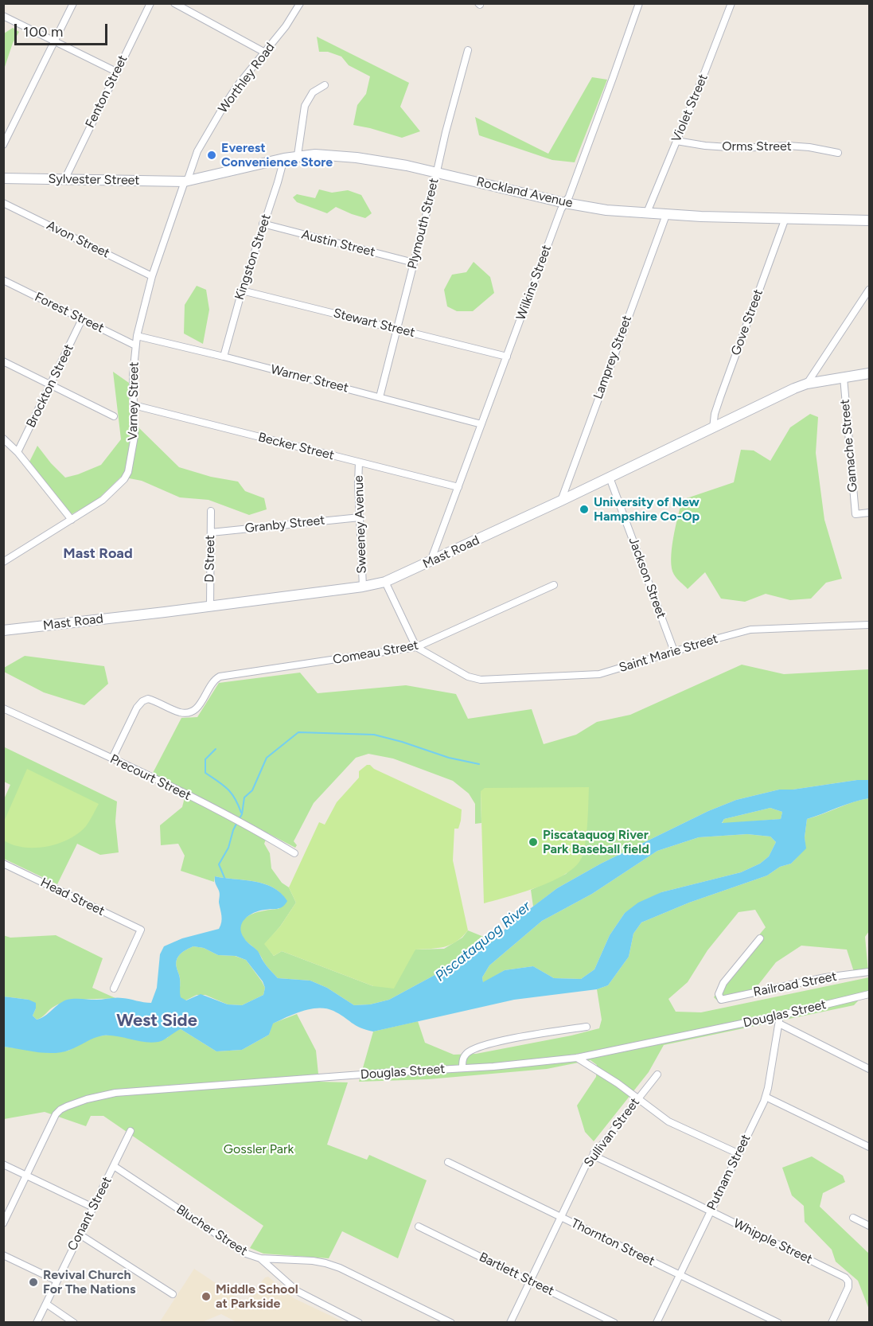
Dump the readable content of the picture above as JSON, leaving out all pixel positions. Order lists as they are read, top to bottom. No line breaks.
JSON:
{"streets":{"main road":["Sylvester Street","Rockland Avenue","Mast Road"],"street":["Worthley Road","Fenton Street","Violet Street","Orms Street","Plymouth Street","Avon Street","Austin Street","Kingston Street","Wilkins Street","Forest Street","Gove Street","Stewart Street","Lamprey Street","Warner Street","Brockton Street","Varney Street","Gamache Street","Becker Street","Granby Street","Sweeney Avenue","D Street","Jackson Street","Comeau Street","Saint Marie Street","Precourt Street","Head Street","Railroad Street","Douglas Street","Sullivan Street","Putnam Street","Conant Street","Blucher Street","Whipple Street","Thornton Street","Bartlett Street"]},"crossings":[["Worthley Road","Sylvester Street"],["Worthley Road","Rockland Avenue"],["Worthley Road","Varney Street"],["Fenton Street","Sylvester Street"],["Violet Street","Orms Street"],["Violet Street","Rockland Avenue"],["Sylvester Street","Rockland Avenue"],["Sylvester Street","Varney Street"],["Rockland Avenue","Plymouth Street"],["Rockland Avenue","Kingston Street"],["Rockland Avenue","Wilkins Street"],["Rockland Avenue","Gove Street"],["Rockland Avenue","Lamprey Street"],["Rockland Avenue","Varney Street"],["Plymouth Street","Austin Street"],["Plymouth Street","Stewart Street"],["Plymouth Street","Warner Street"],["Avon Street","Varney Street"],["Austin Street","Kingston Street"],["Kingston Street","Stewart Street"],["Kingston Street","Warner Street"],["Wilkins Street","Stewart Street"],["Wilkins Street","Warner Street"],["Wilkins Street","Becker Street"],["Wilkins Street","Mast Road"],["Forest Street","Brockton Street"],["Forest Street","Varney Street"],["Gove Street","Mast Road"],["Lamprey Street","Mast Road"],["Warner Street","Varney Street"],["Varney Street","Becker Street"],["Gamache Street","Mast Road"],["Becker Street","Sweeney Avenue"],["Granby Street","Sweeney Avenue"],["Granby Street","D Street"],["Sweeney Avenue","Mast Road"],["Mast Road","D Street"],["Mast Road","Jackson Street"],["Jackson Street","Saint Marie Street"],["Comeau Street","Saint Marie Street"],["Comeau Street","Precourt Street"],["Douglas Street","Putnam Street"],["Sullivan Street","Whipple Street"],["Sullivan Street","Thornton Street"],["Sullivan Street","Bartlett Street"],["Putnam Street","Whipple Street"],["Putnam Street","Thornton Street"],["Conant Street","Blucher Street"]],"districts":["Mast Road","West Side"],"water":["Piscataquog River"],"parks":["Gossler Park"],"places":["Everest Convenience Store","University of New Hampshire Co-Op","Piscataquog River Park Baseball field","Revival Church For The Nations","Middle School at Parkside"],"scale_bar":"100 m"}
